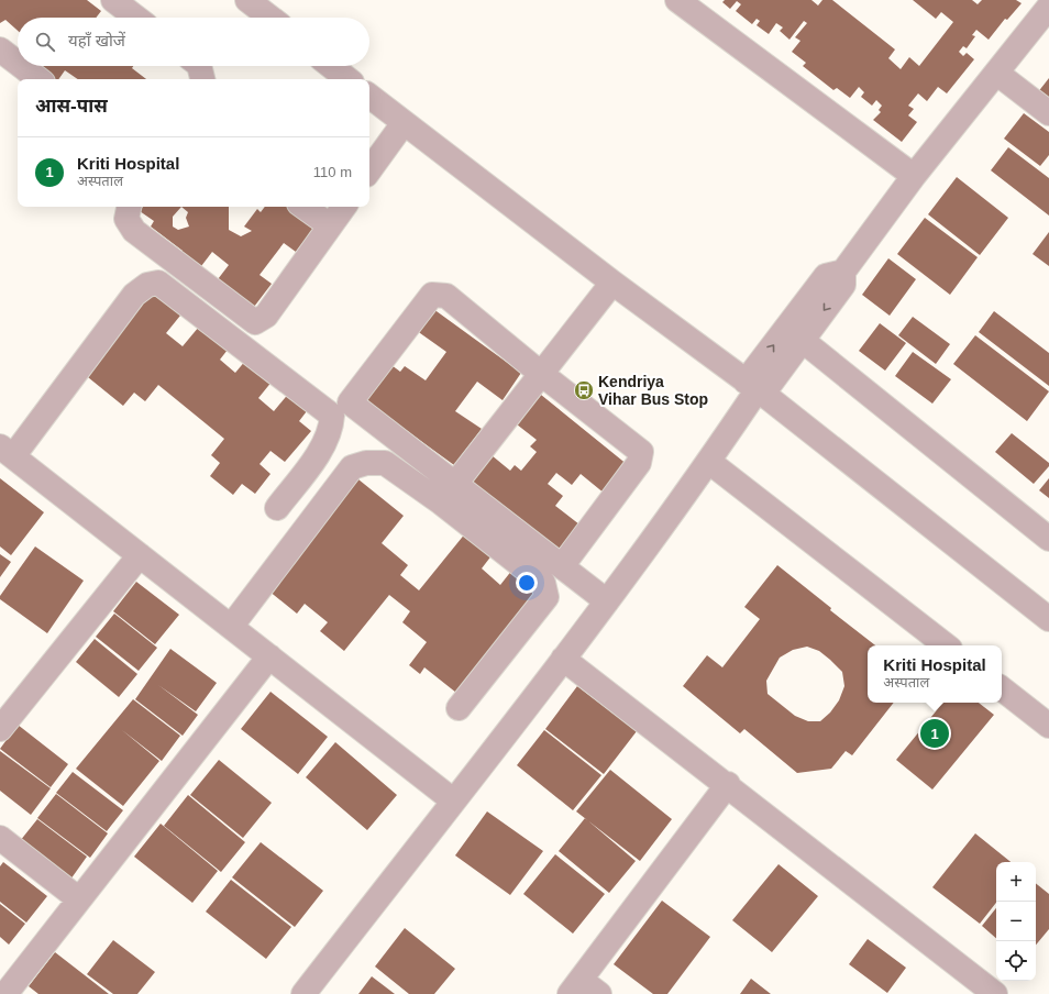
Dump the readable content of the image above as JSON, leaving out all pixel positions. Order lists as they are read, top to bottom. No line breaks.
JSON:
{"places":{"bus stop":["Kendriya Vihar Bus Stop"]},"page":{"search":"यहाँ खोजें","heading":"आस-पास","list":[{"mark":"1","name":"Kriti Hospital","note":"अस्पताल","value":"110 m"}],"popup":["Kriti Hospital","अस्पताल"],"pins":"1","map_buttons":["+","−"]}}
